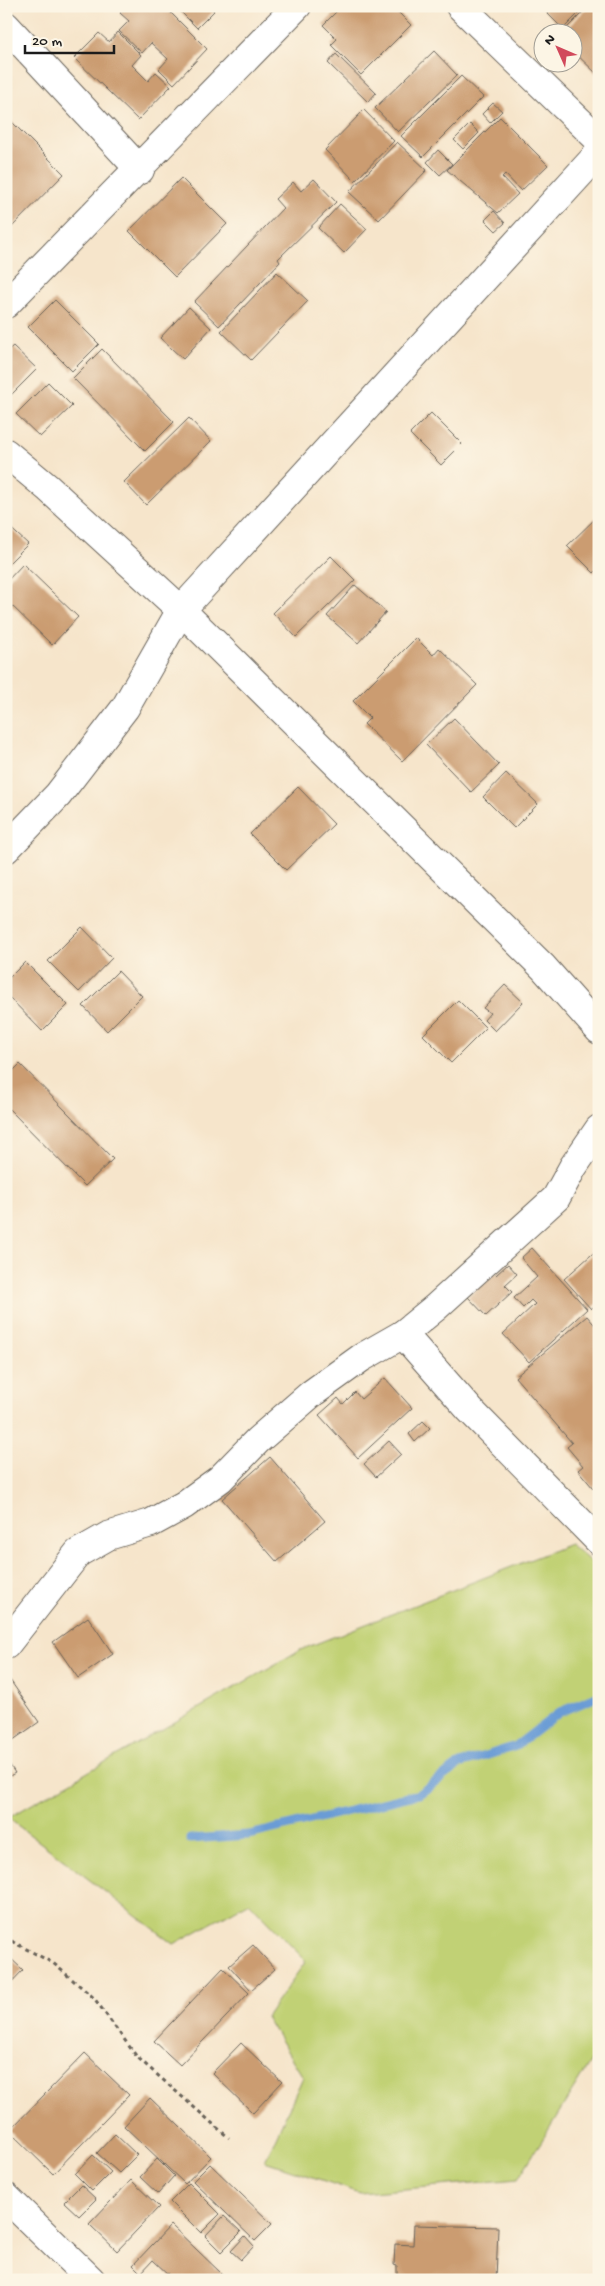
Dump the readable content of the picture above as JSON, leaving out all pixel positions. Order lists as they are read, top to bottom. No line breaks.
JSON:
{"scale_bar":"20 m","north":"top left"}
